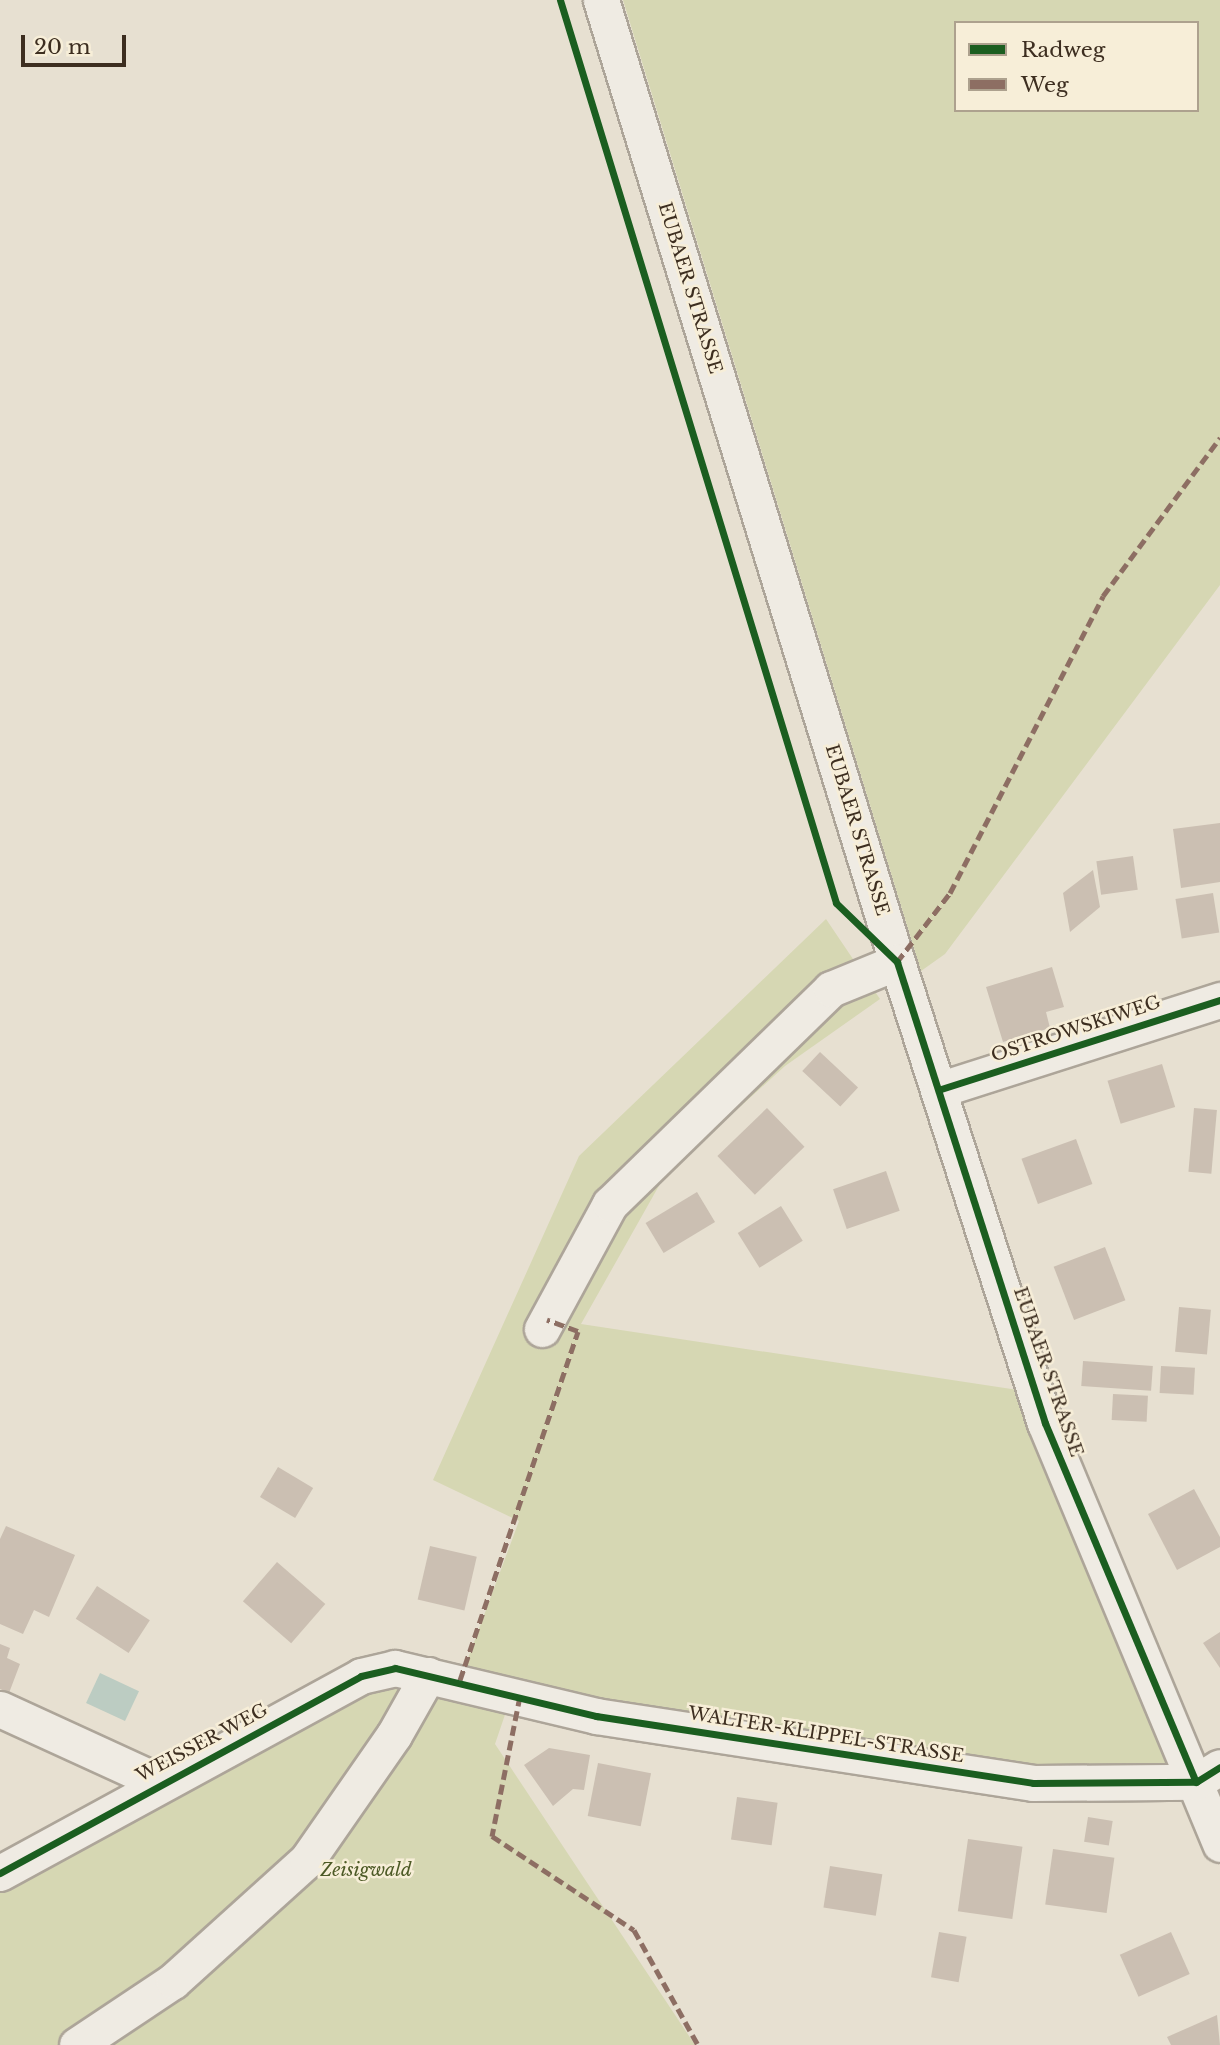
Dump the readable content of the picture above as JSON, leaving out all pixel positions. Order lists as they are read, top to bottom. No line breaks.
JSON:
{"streets":{"street":["EUBAER STRASSE","OSTROWSKIWEG","WALTER-KLIPPEL-STRASSE","WEISSER WEG"]},"crossings":[["EUBAER STRASSE","OSTROWSKIWEG"],["EUBAER STRASSE","WALTER-KLIPPEL-STRASSE"],["WALTER-KLIPPEL-STRASSE","WEISSER WEG"]],"parks":["Zeisigwald"],"legend":["Radweg","Weg"],"scale_bar":"20 m"}
